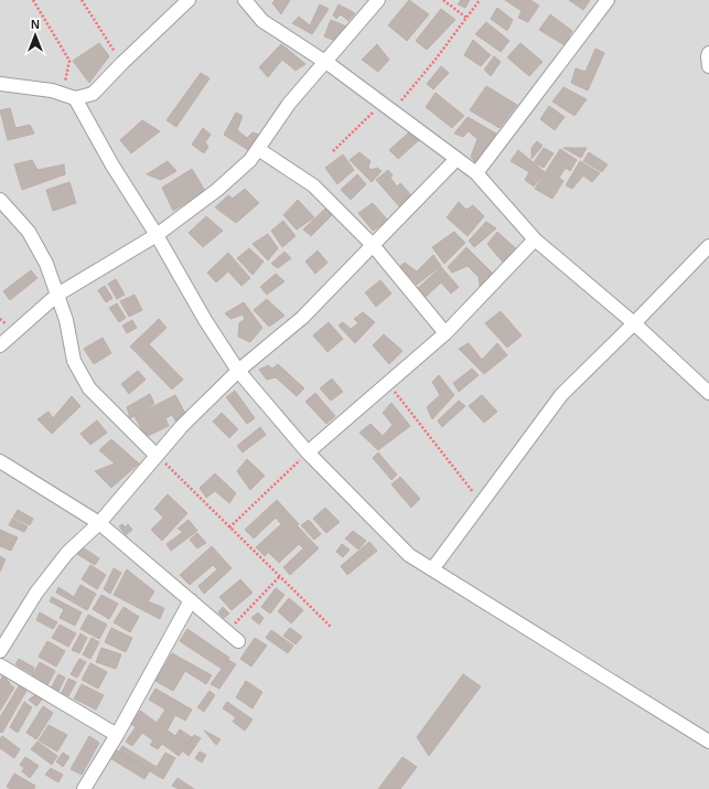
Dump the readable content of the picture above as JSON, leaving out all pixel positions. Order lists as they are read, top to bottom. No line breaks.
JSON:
{"north":"top"}
